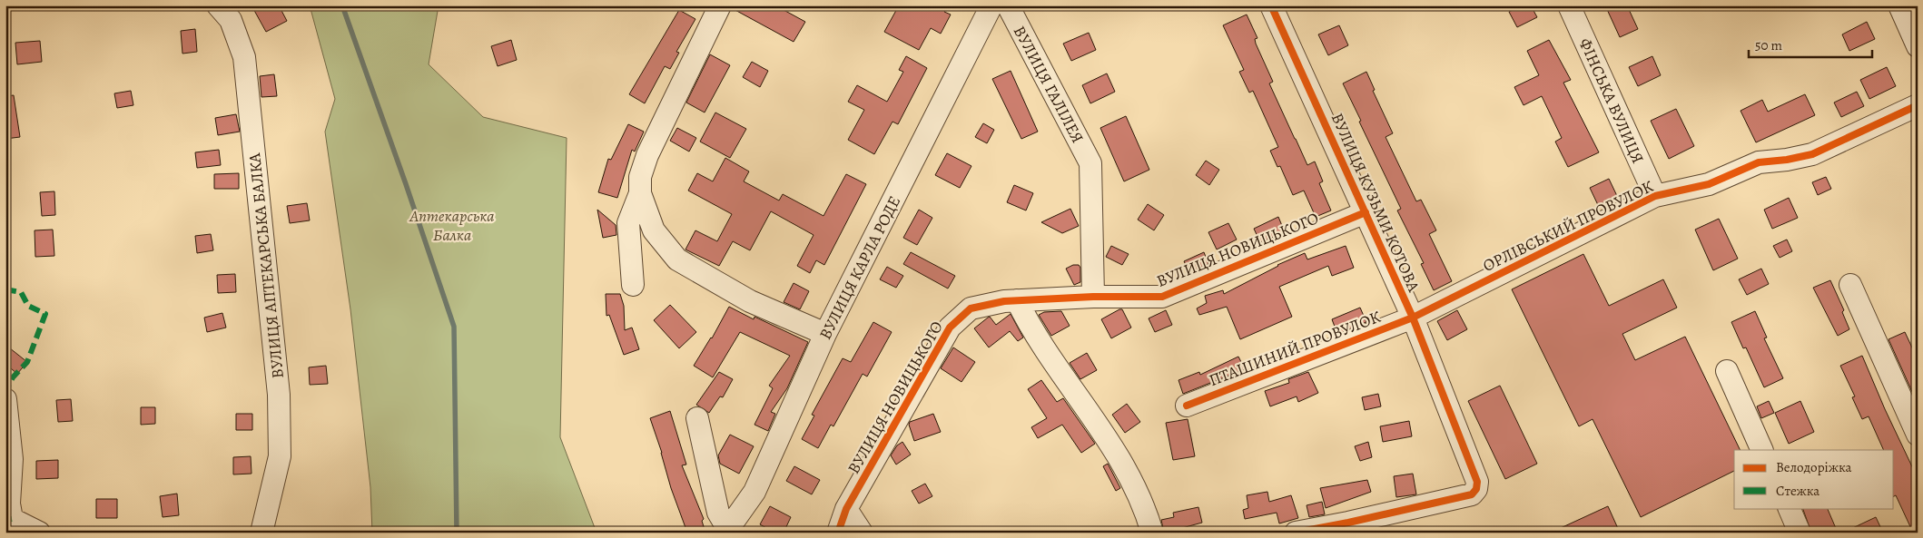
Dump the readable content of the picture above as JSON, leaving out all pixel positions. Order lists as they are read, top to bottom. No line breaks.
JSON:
{"streets":{"street":["ВУЛИЦЯ ГАЛІЛЕЯ","ФІНСЬКА ВУЛИЦЯ","ВУЛИЦЯ КУЗЬМИ КОТОВА","ОРЛІВСЬКИЙ ПРОВУЛОК","ВУЛИЦЯ НОВИЦЬКОГО","ВУЛИЦЯ АПТЕКАРСЬКА БАЛКА","ВУЛИЦЯ КАРЛА РОДЕ","ПТАШИНИЙ ПРОВУЛОК"]},"crossings":[["ВУЛИЦЯ ГАЛІЛЕЯ","ВУЛИЦЯ НОВИЦЬКОГО"],["ФІНСЬКА ВУЛИЦЯ","ОРЛІВСЬКИЙ ПРОВУЛОК"],["ВУЛИЦЯ КУЗЬМИ КОТОВА","ОРЛІВСЬКИЙ ПРОВУЛОК"],["ВУЛИЦЯ КУЗЬМИ КОТОВА","ВУЛИЦЯ НОВИЦЬКОГО"],["ВУЛИЦЯ КУЗЬМИ КОТОВА","ПТАШИНИЙ ПРОВУЛОК"],["ОРЛІВСЬКИЙ ПРОВУЛОК","ПТАШИНИЙ ПРОВУЛОК"]],"parks":["Аптекарська Балка"],"legend":["Велодоріжка","Стежка"],"scale_bar":"50 m"}
